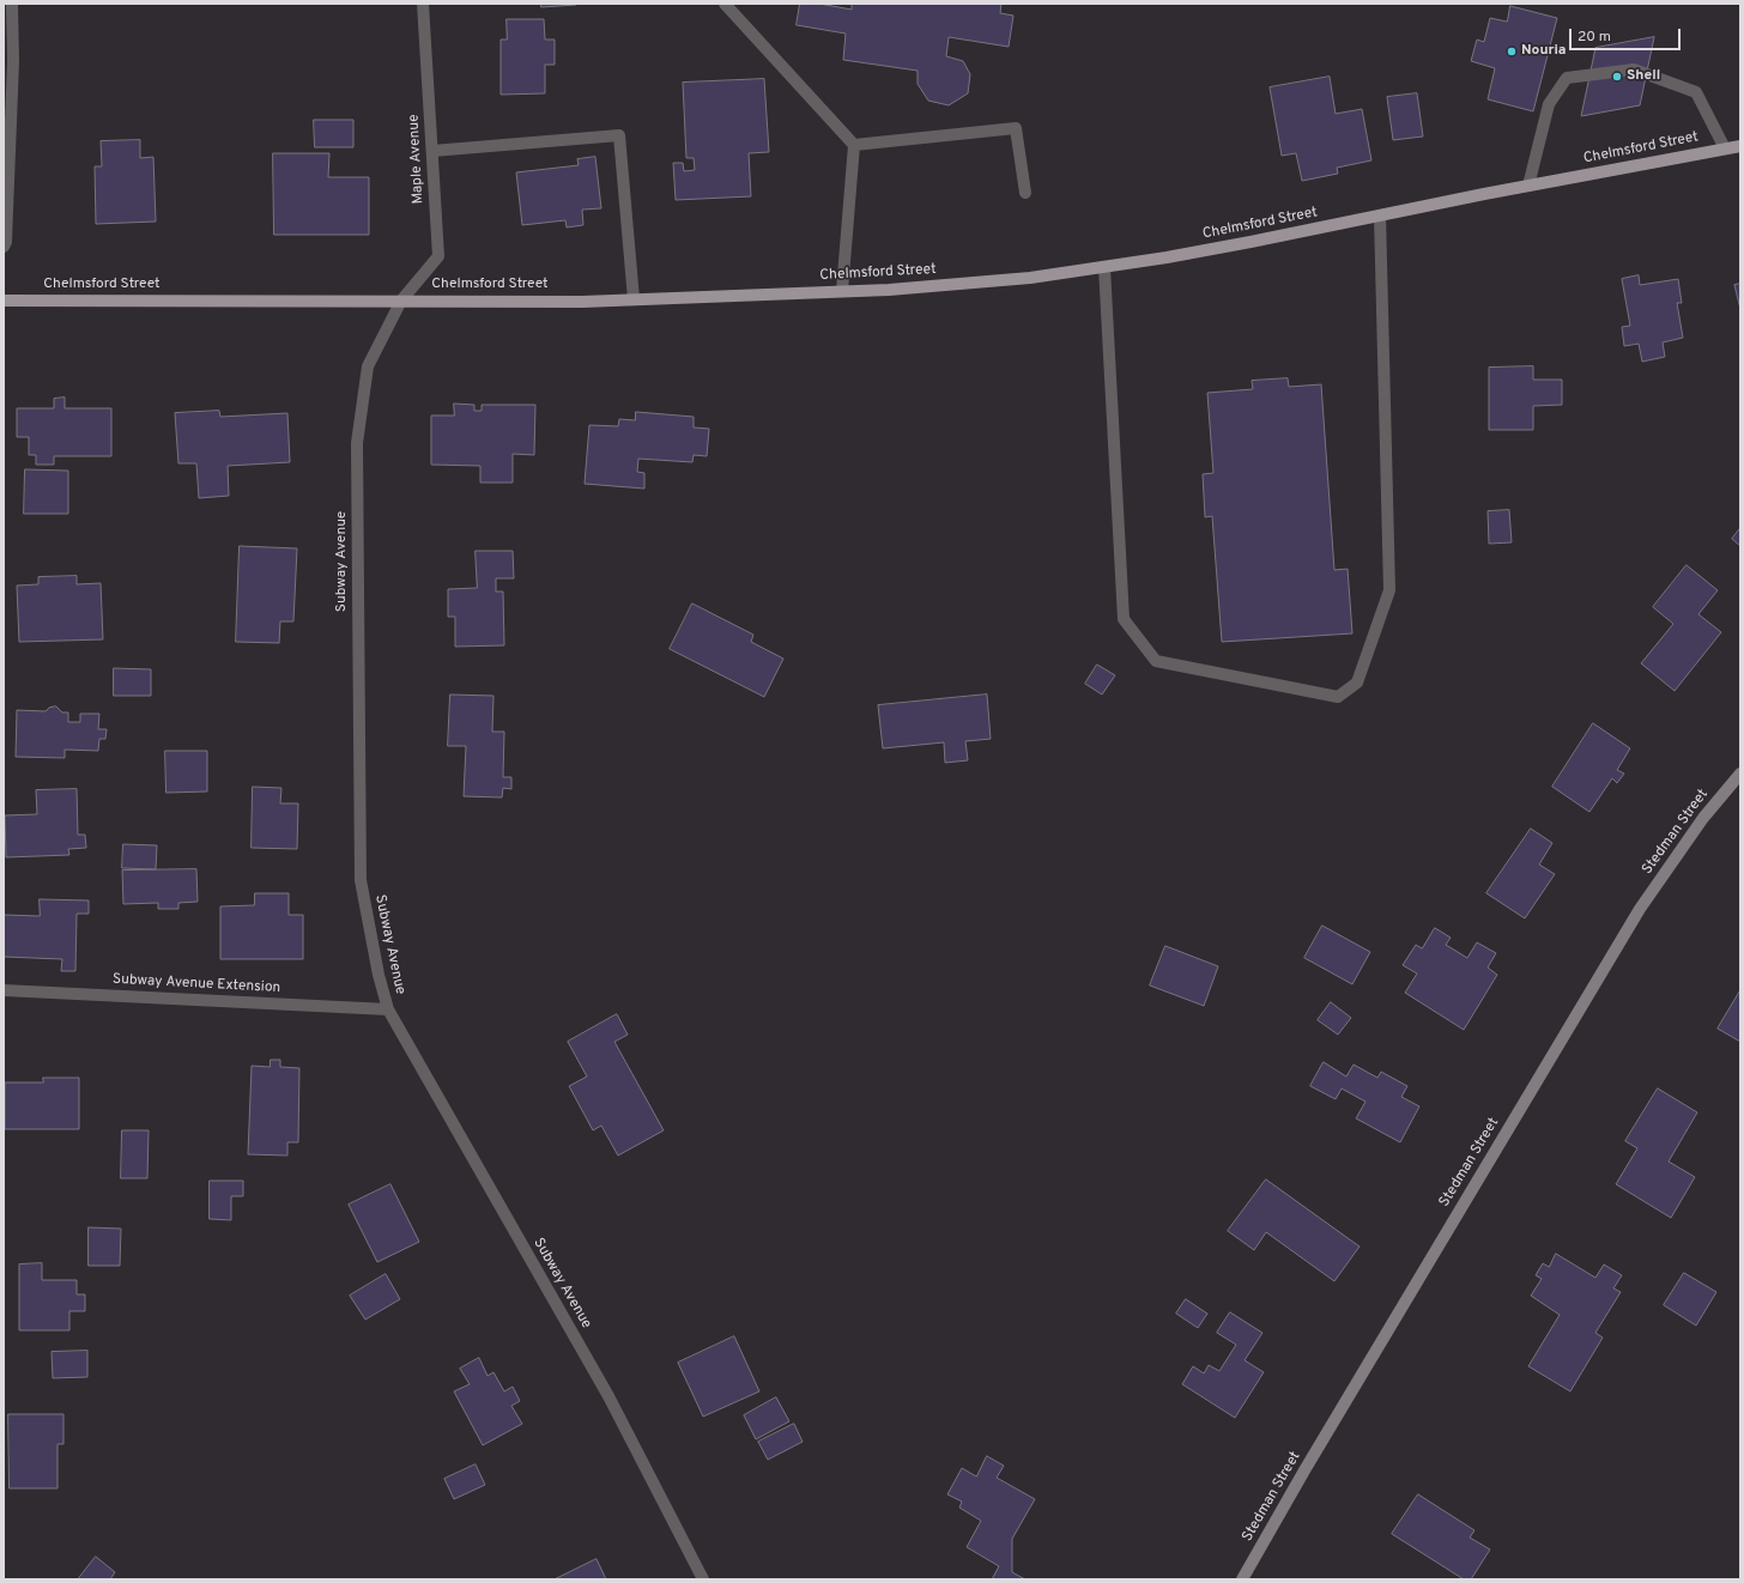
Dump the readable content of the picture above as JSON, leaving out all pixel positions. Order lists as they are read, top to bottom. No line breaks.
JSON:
{"streets":{"main road":["Chelmsford Street","Stedman Street"],"street":["Maple Avenue","Subway Avenue","Subway Avenue Extension"]},"crossings":[["Chelmsford Street","Maple Avenue"],["Chelmsford Street","Subway Avenue"],["Maple Avenue","Subway Avenue"],["Subway Avenue","Subway Avenue Extension"]],"places":["Nouria","Shell"],"scale_bar":"20 m"}
